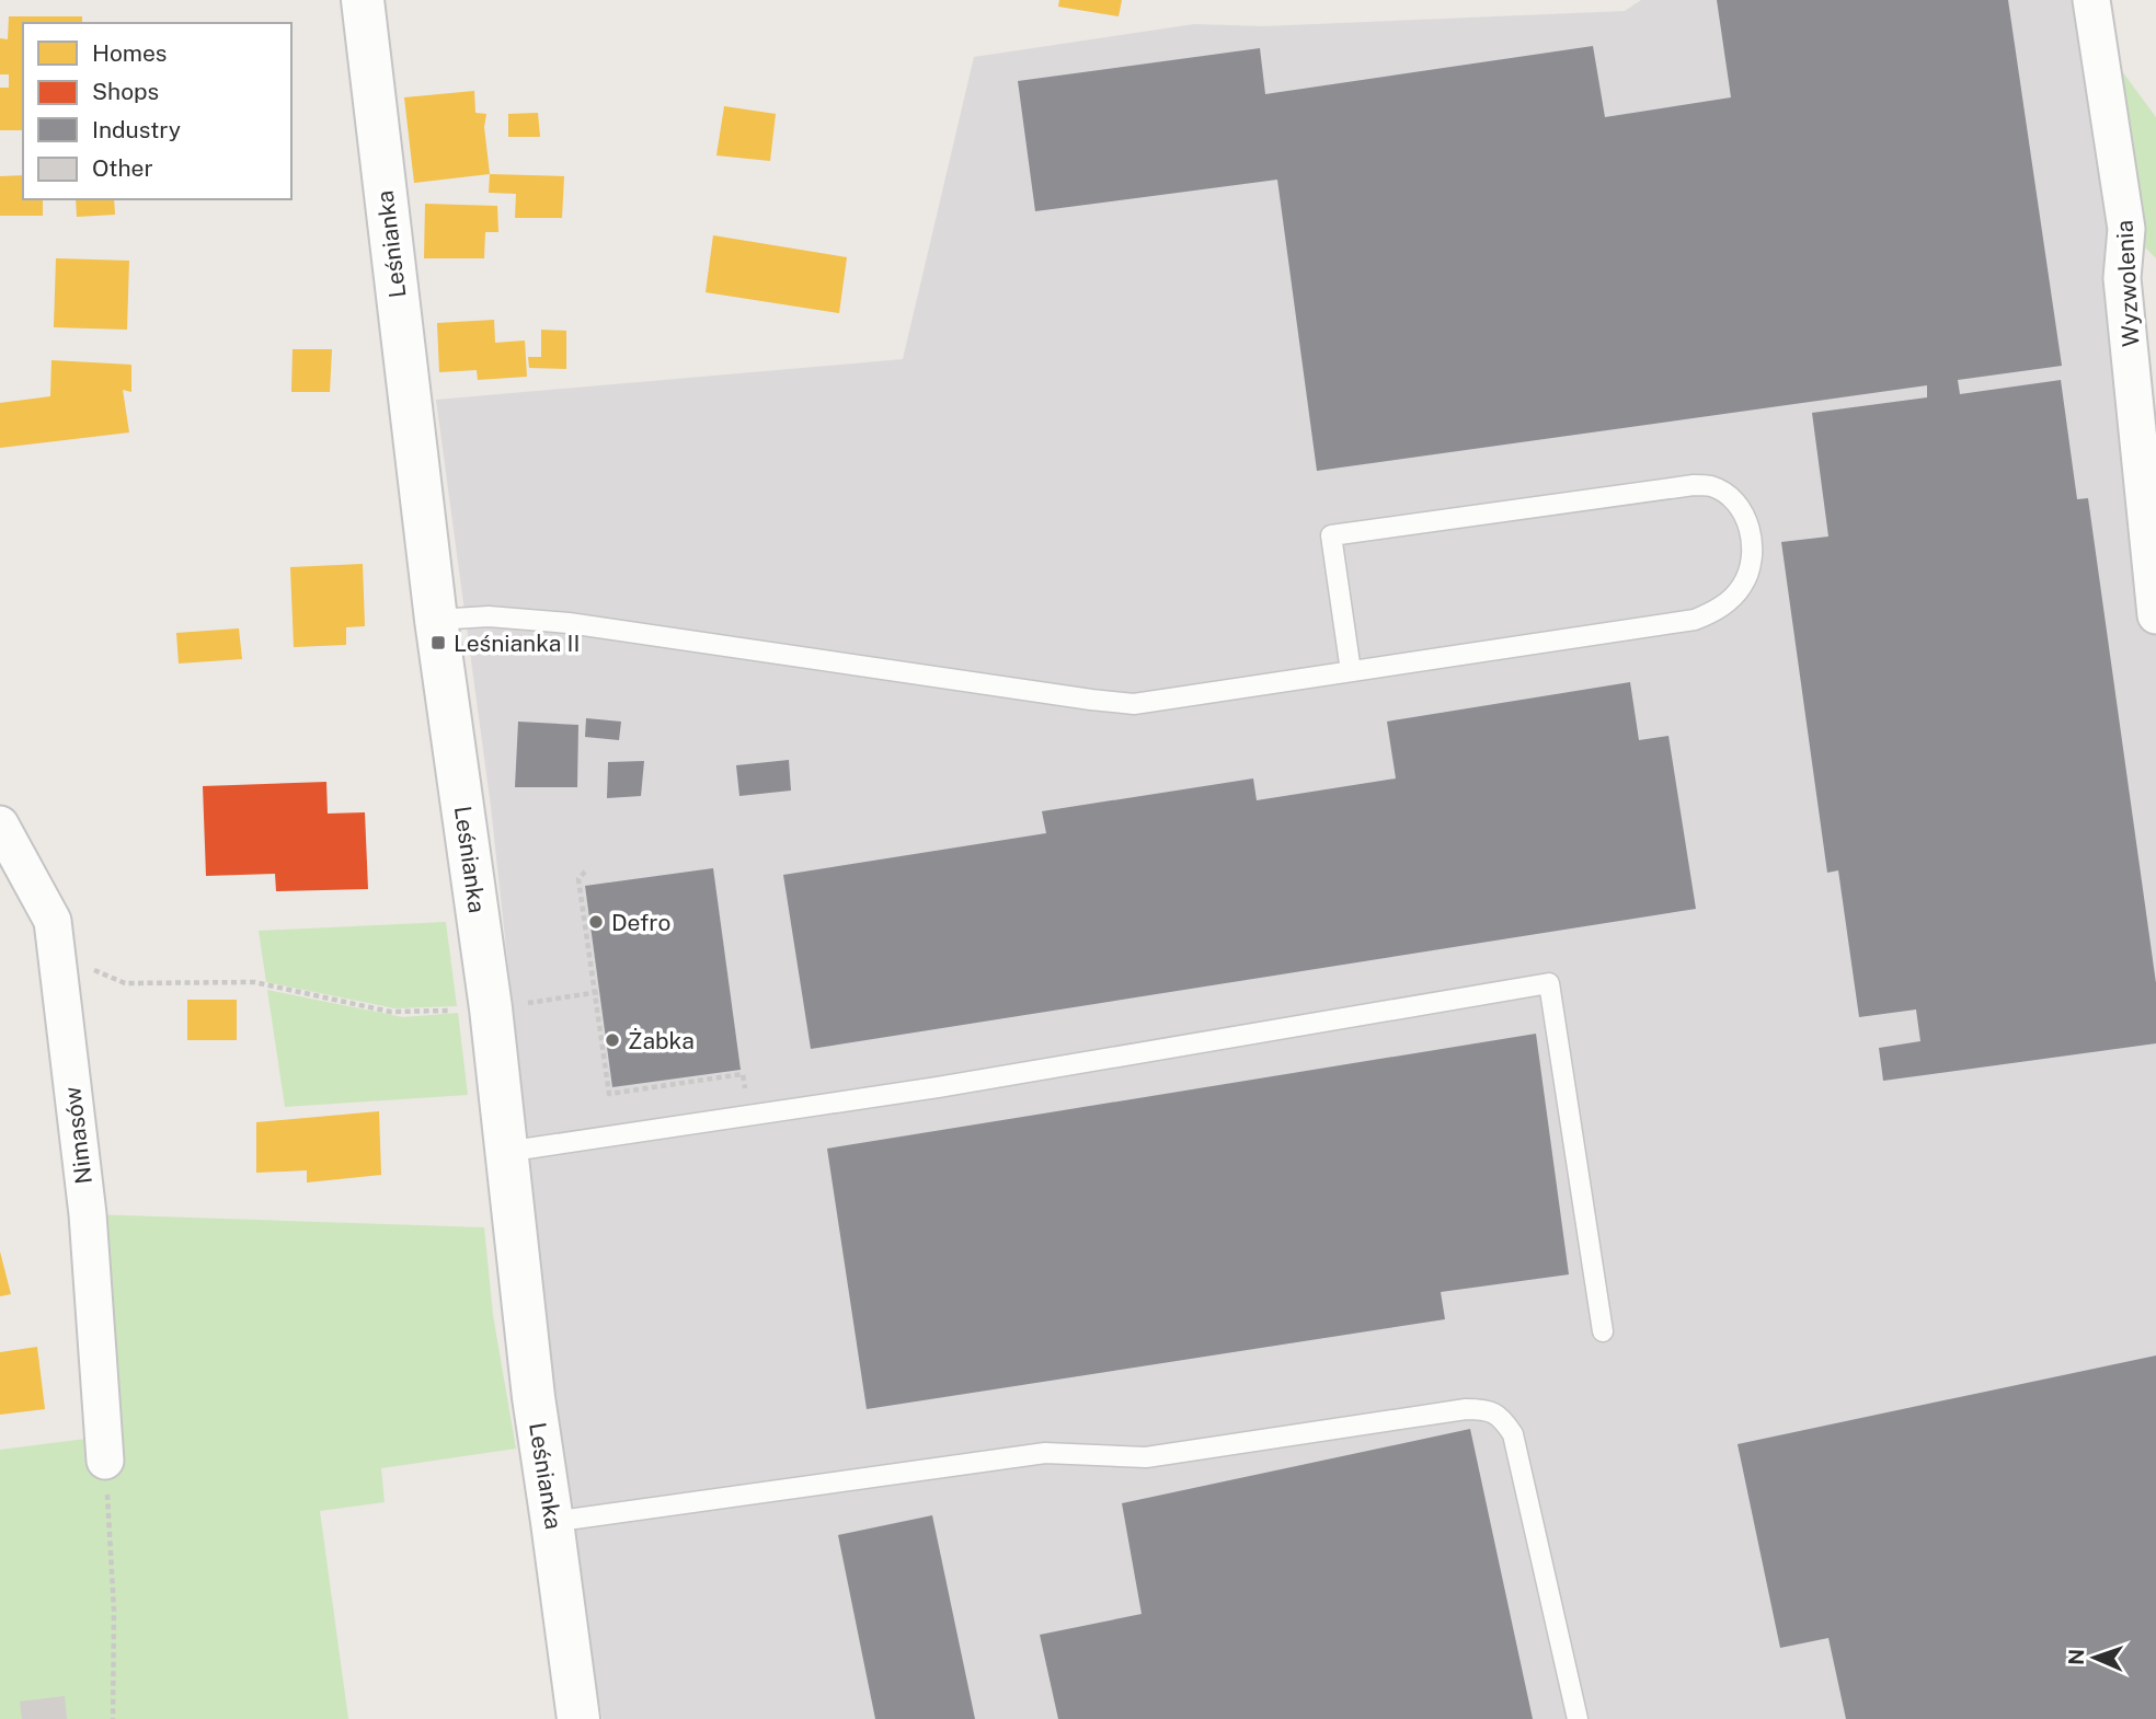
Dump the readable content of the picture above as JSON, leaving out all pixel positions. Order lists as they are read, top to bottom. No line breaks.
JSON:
{"streets":{"street":["Leśnianka","Wyzwolenia","Nimasów"]},"places":{"transit":["Leśnianka II"],"other":["Defro","Żabka"]},"legend":["Homes","Shops","Industry","Other"],"north":"left"}
